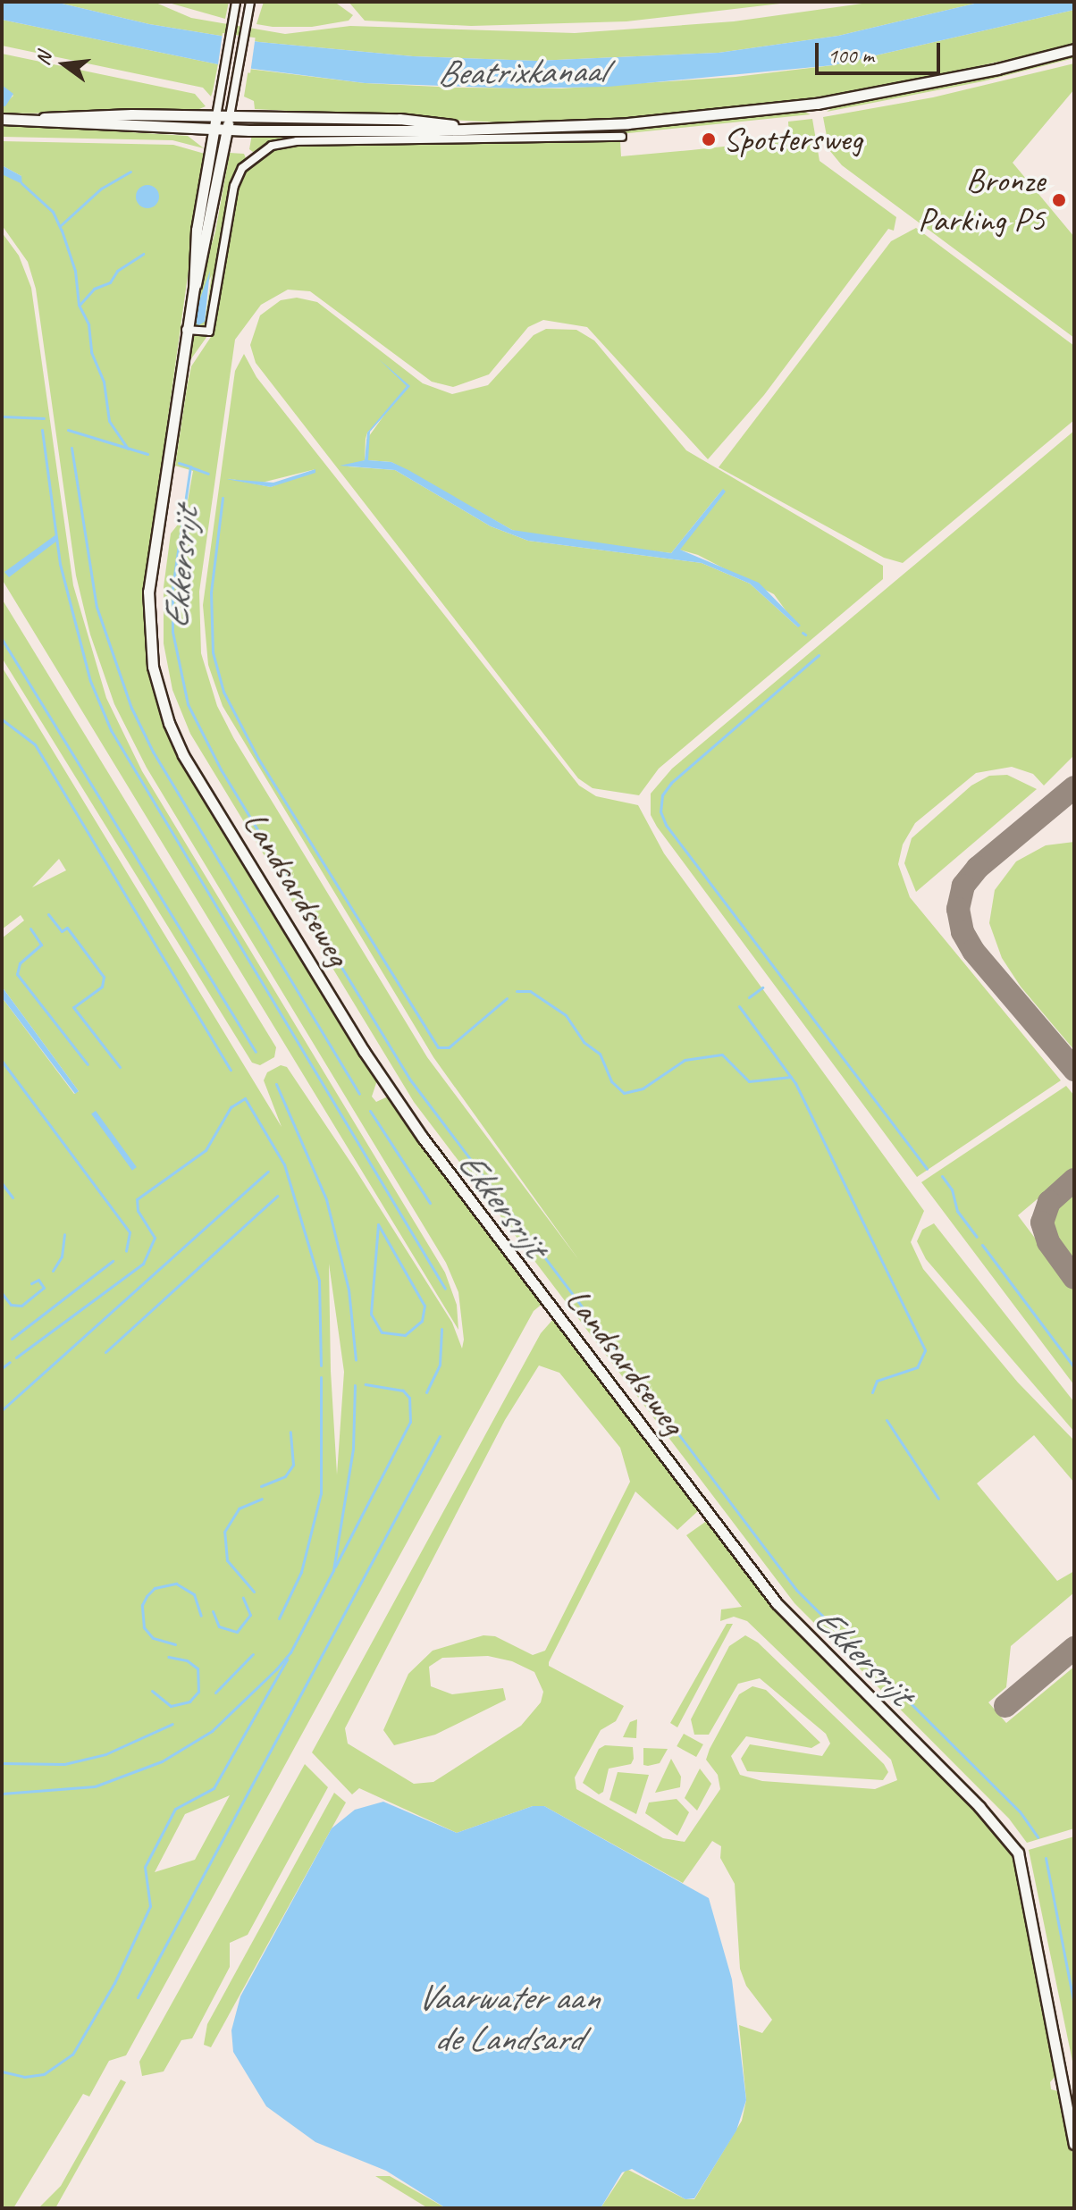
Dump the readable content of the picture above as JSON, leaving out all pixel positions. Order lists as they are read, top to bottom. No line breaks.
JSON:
{"streets":{"street":["Landsardseweg"]},"water":["Beatrixkanaal","Ekkersrijt","Vaarwater aan de Landsard"],"places":["Spottersweg","Bronze Parking P5"],"scale_bar":"100 m","north":"left"}
